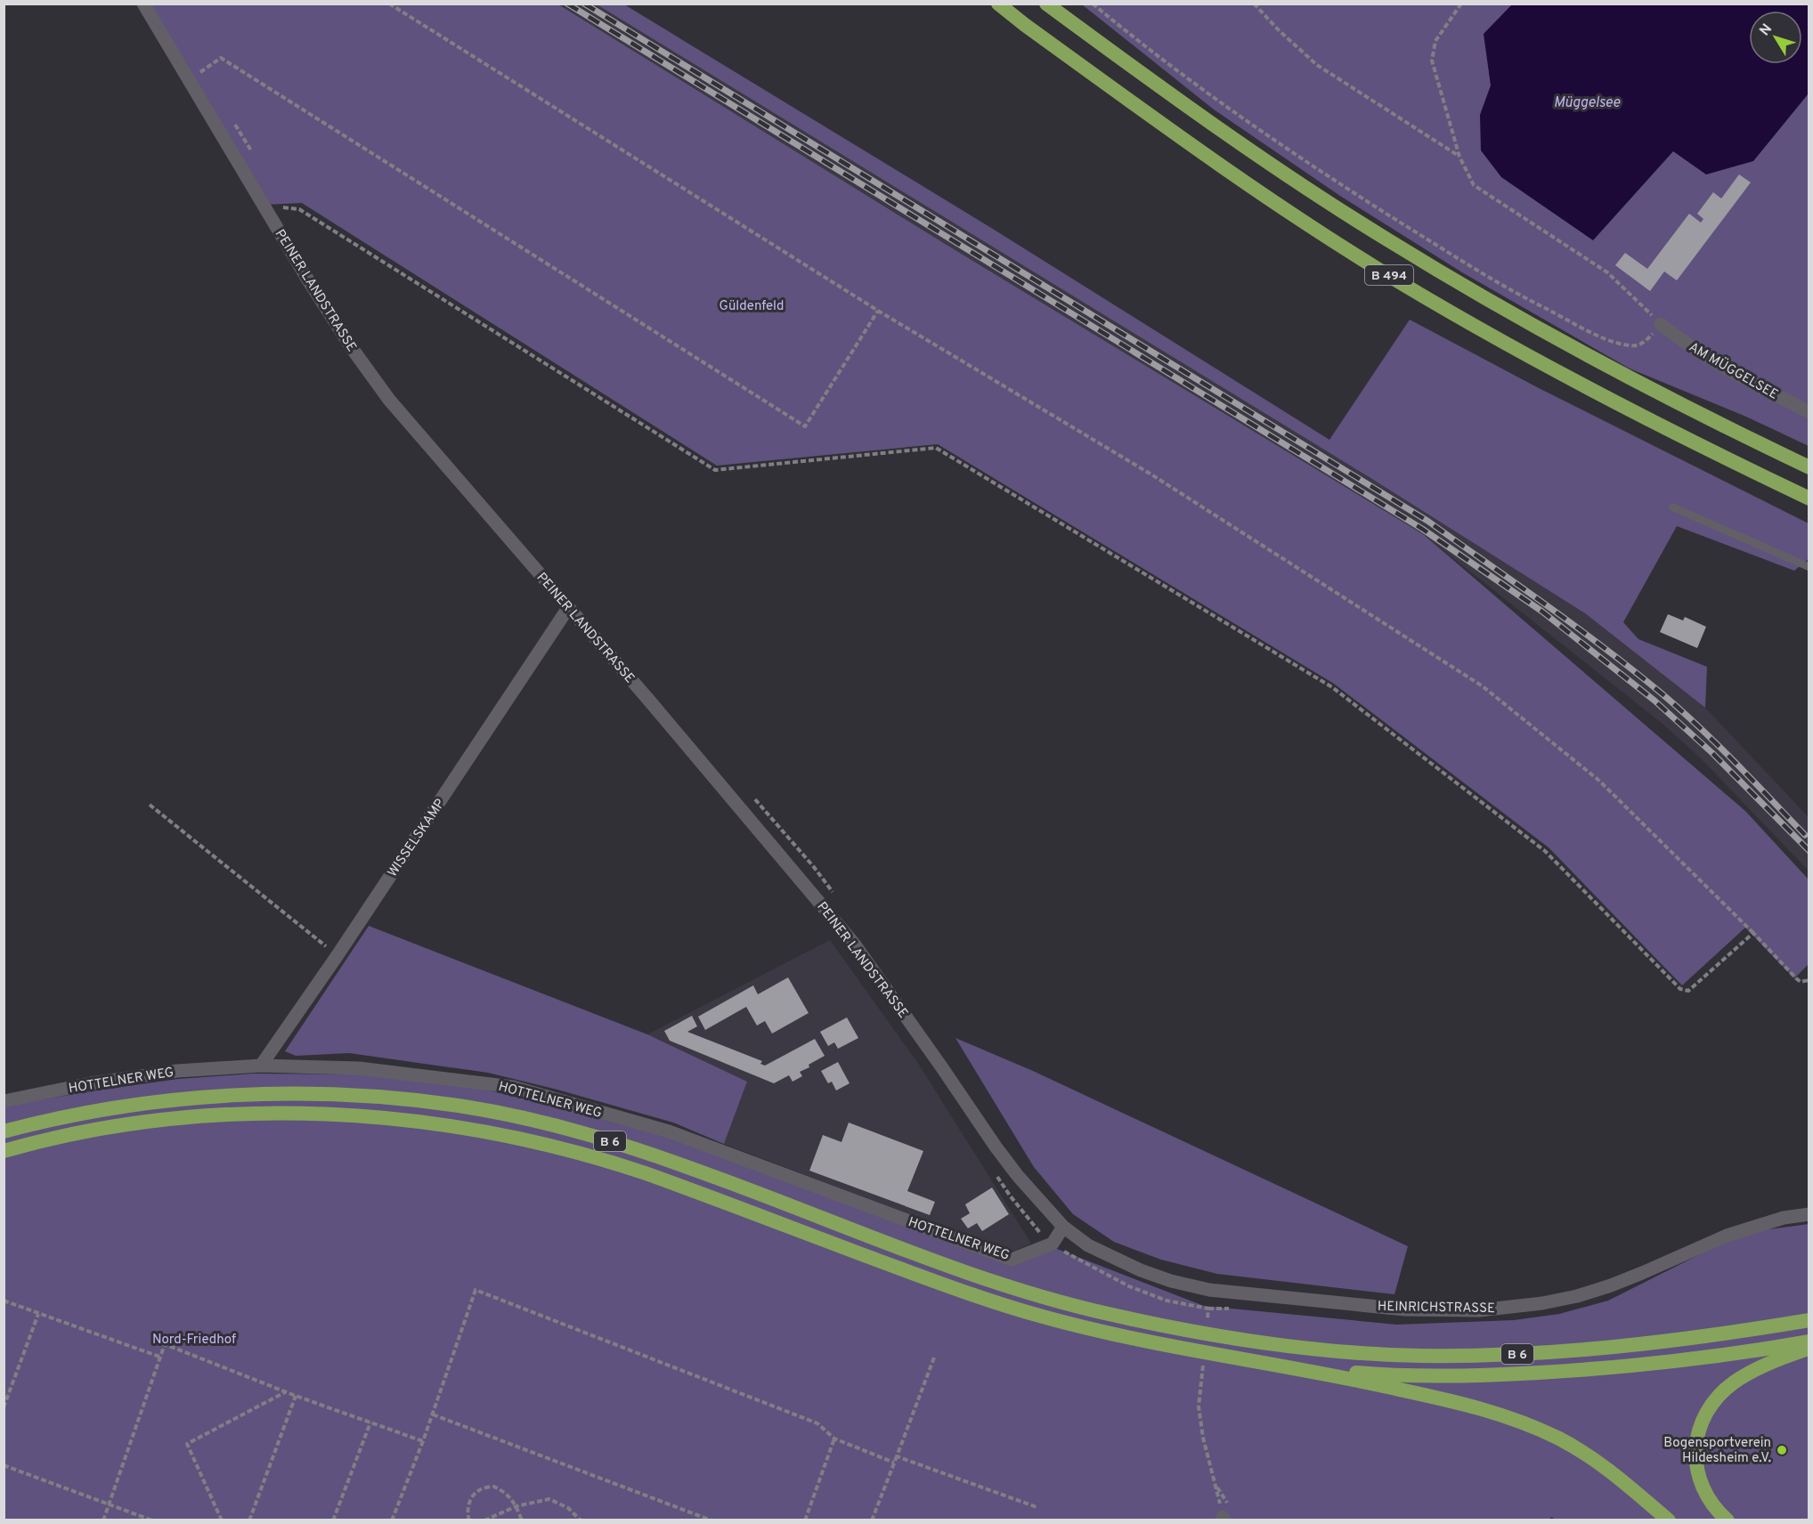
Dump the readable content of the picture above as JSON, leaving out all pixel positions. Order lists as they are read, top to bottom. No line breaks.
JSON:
{"streets":{"highway":["B 494","B 6"],"street":["PEINER LANDSTRASSE","AM MÜGGELSEE","WISSELSKAMP","HOTTELNER WEG","HEINRICHSTRASSE"]},"crossings":[["PEINER LANDSTRASSE","WISSELSKAMP"],["PEINER LANDSTRASSE","HOTTELNER WEG"],["PEINER LANDSTRASSE","HEINRICHSTRASSE"],["WISSELSKAMP","HOTTELNER WEG"],["HOTTELNER WEG","HEINRICHSTRASSE"]],"water":["Müggelsee"],"parks":["Güldenfeld","Nord-Friedhof"],"places":["Bogensportverein Hildesheim e.V."],"north":"top left"}
